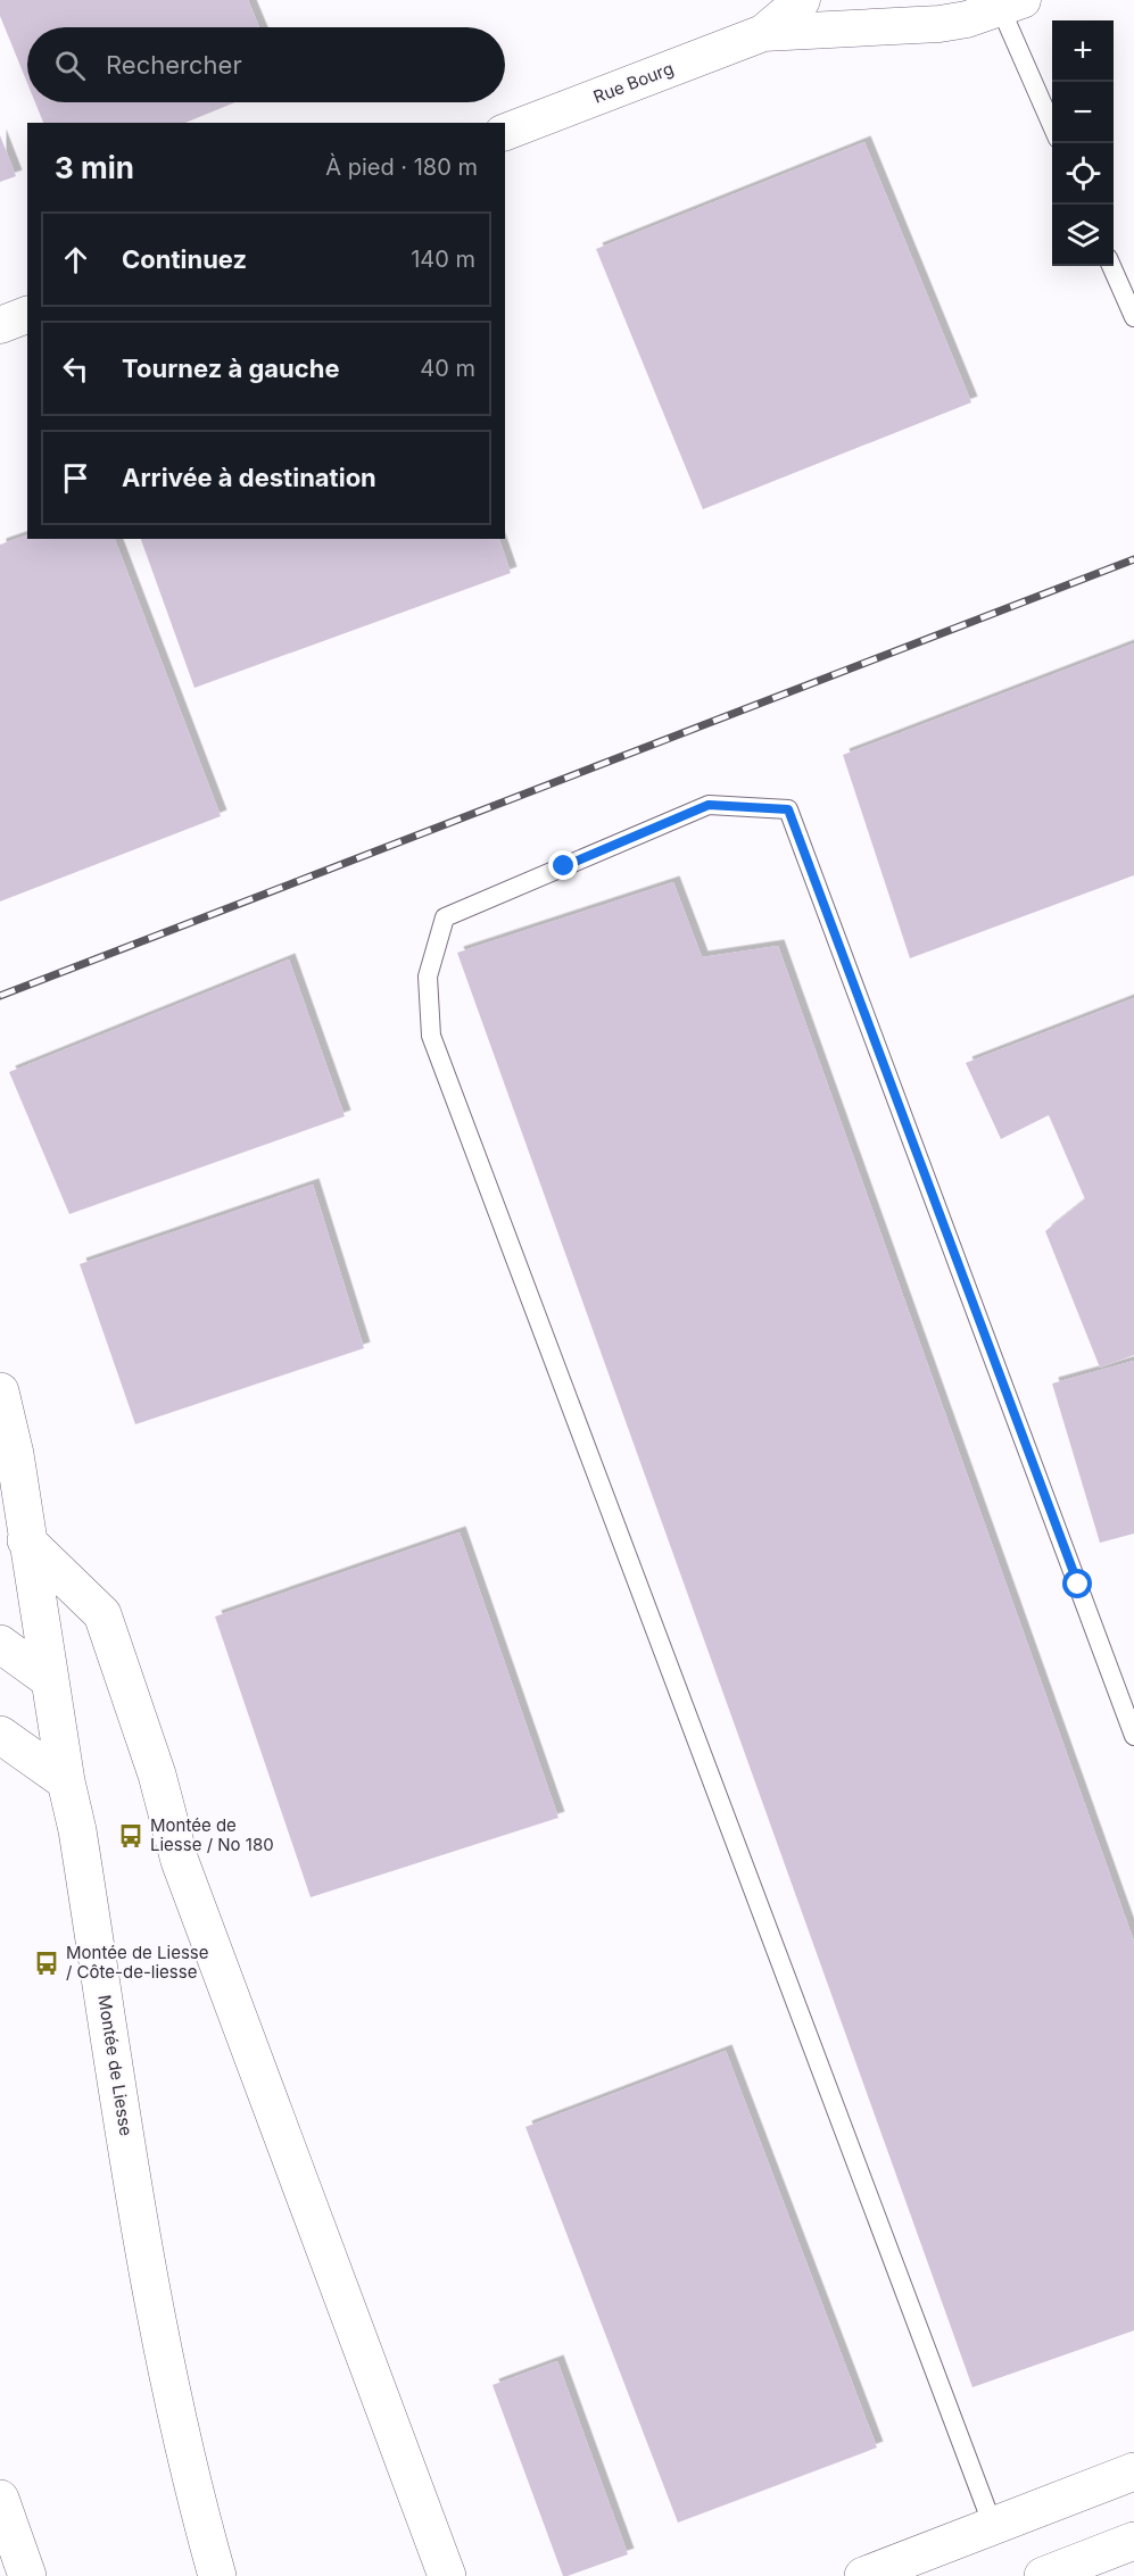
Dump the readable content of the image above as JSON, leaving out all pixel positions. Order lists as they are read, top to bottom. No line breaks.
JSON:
{"streets":{"main road":["Montée de Liesse"],"street":["Rue Bourg"]},"places":{"bus stop":["Montée de Liesse / No 180","Montée de Liesse / Côte-de-liesse"]},"page":{"map_buttons":["+","−"],"search":"Rechercher","heading":["3 min","À pied · 180 m"],"list":[["Continuez","140 m"],["Tournez à gauche","40 m"],"Arrivée à destination"]}}
